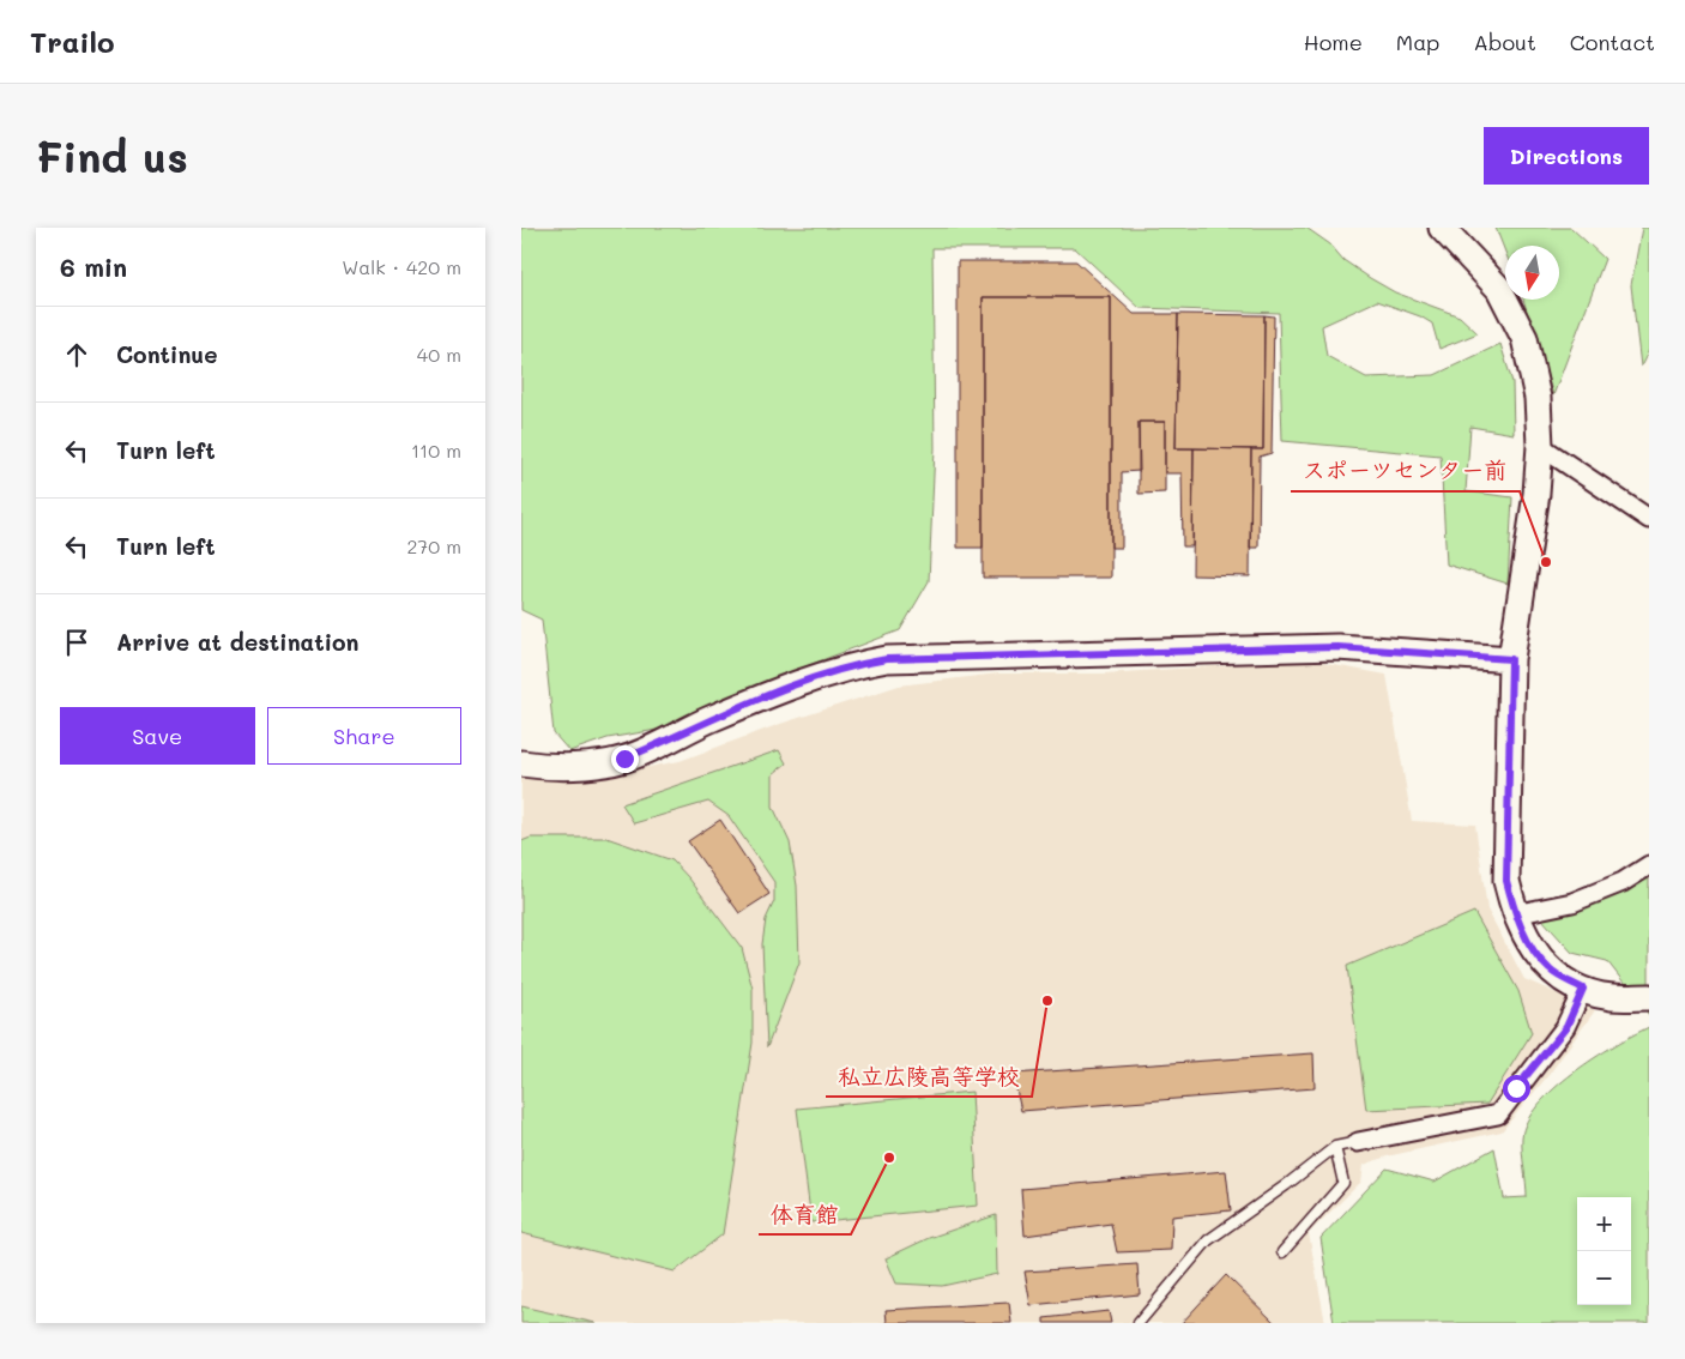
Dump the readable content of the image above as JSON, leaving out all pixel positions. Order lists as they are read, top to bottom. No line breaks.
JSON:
{"places":["スポーツセンター前","私立広陵高等学校","体育館"],"north":"bottom","page":{"header":"Trailo","nav":["Home","Map","About","Contact"],"buttons":["Directions",["Save","Share"]],"title":"Find us","heading":["6 min","Walk · 420 m"],"list":[["Continue","40 m"],["Turn left","110 m"],["Turn left","270 m"],"Arrive at destination"],"map_buttons":["+","−"]}}
